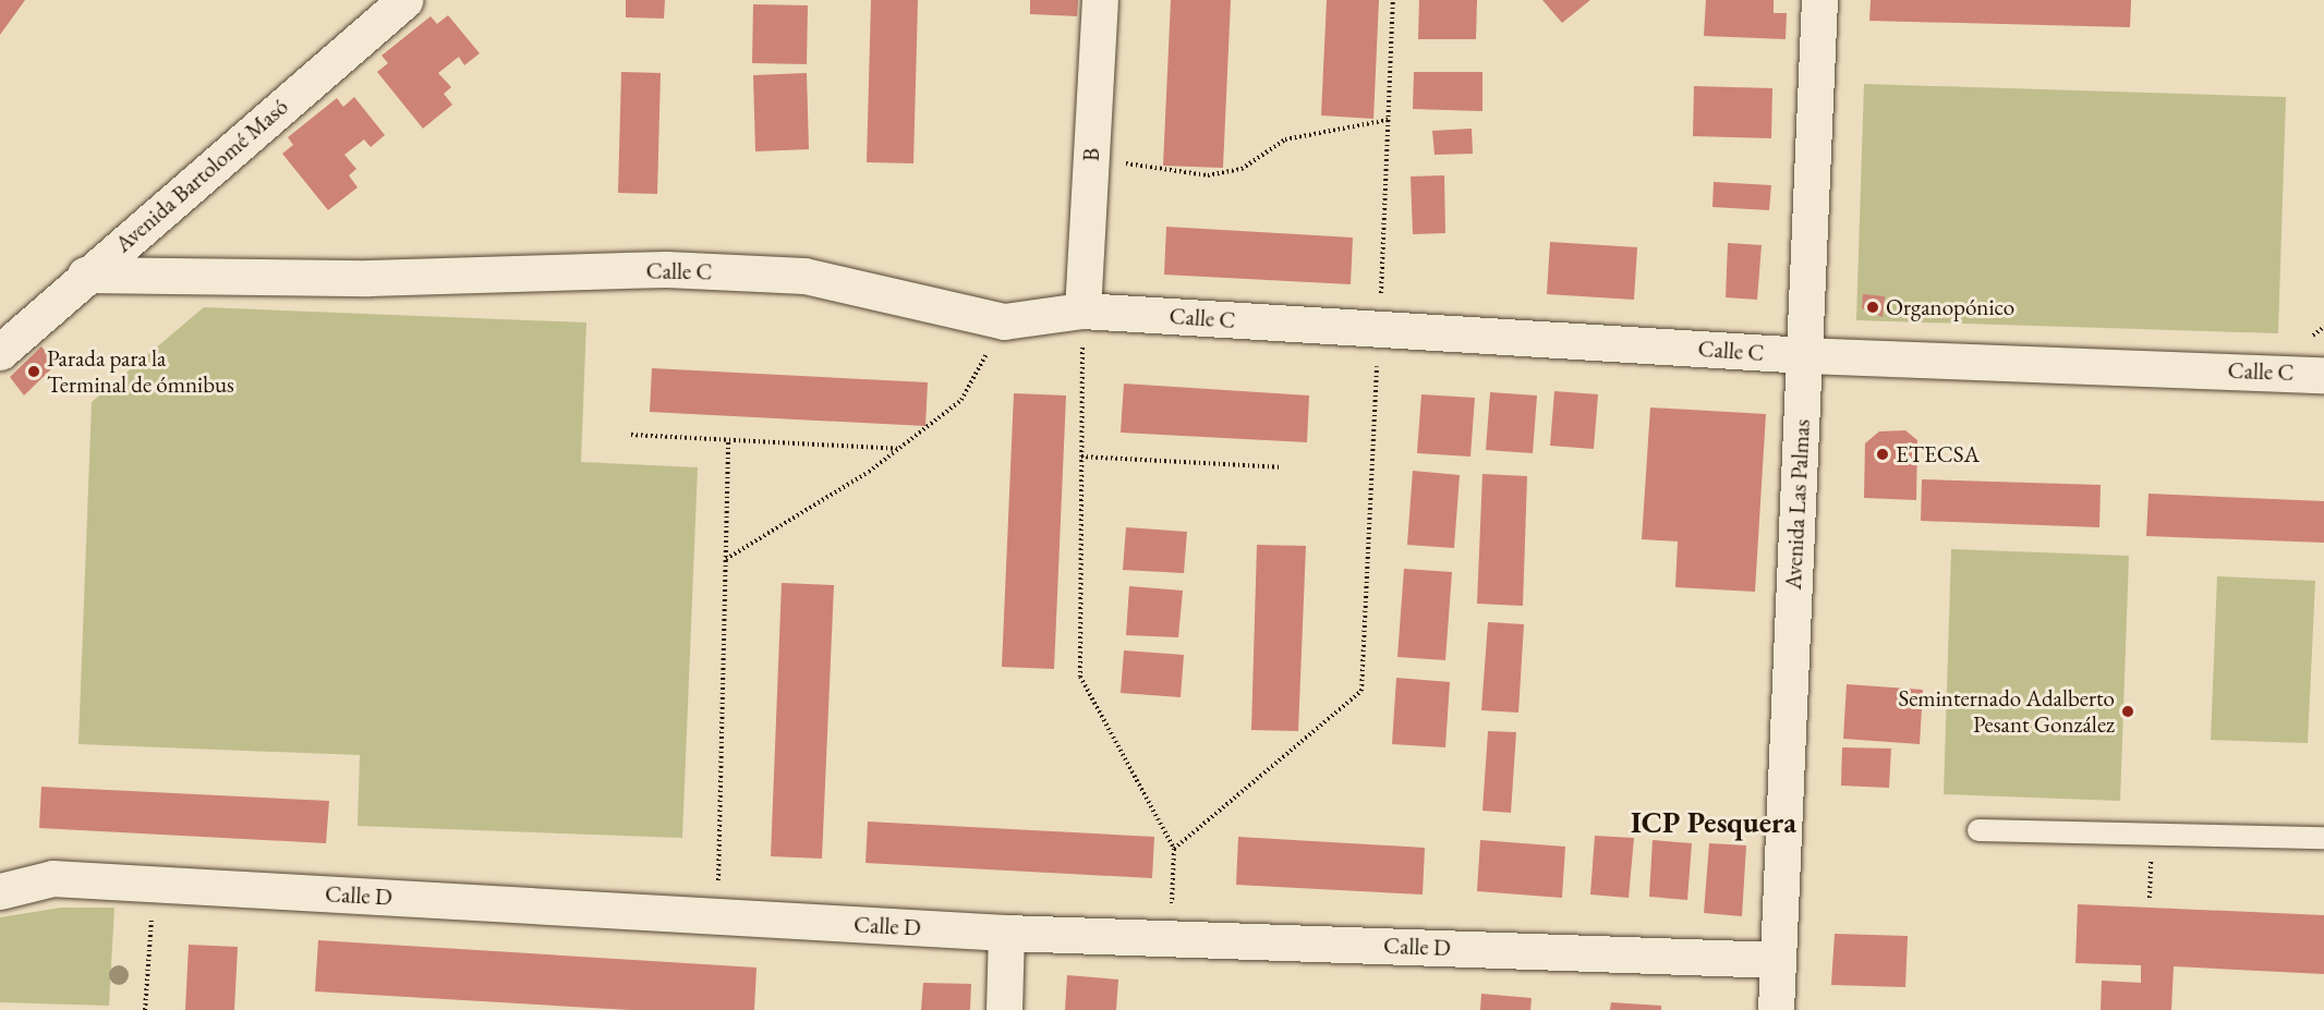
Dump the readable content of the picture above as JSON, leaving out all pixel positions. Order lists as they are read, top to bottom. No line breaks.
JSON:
{"streets":{"street":["B","Avenida Bartolomé Masó","Calle C","Avenida Las Palmas","Calle D"]},"crossings":[["B","Calle C"],["Avenida Bartolomé Masó","Calle C"],["Calle C","Avenida Las Palmas"],["Avenida Las Palmas","Calle D"]],"districts":["ICP Pesquera"],"places":["Organopónico","Parada para la Terminal de ómnibus","ETECSA","Seminternado Adalberto Pesant González"]}
